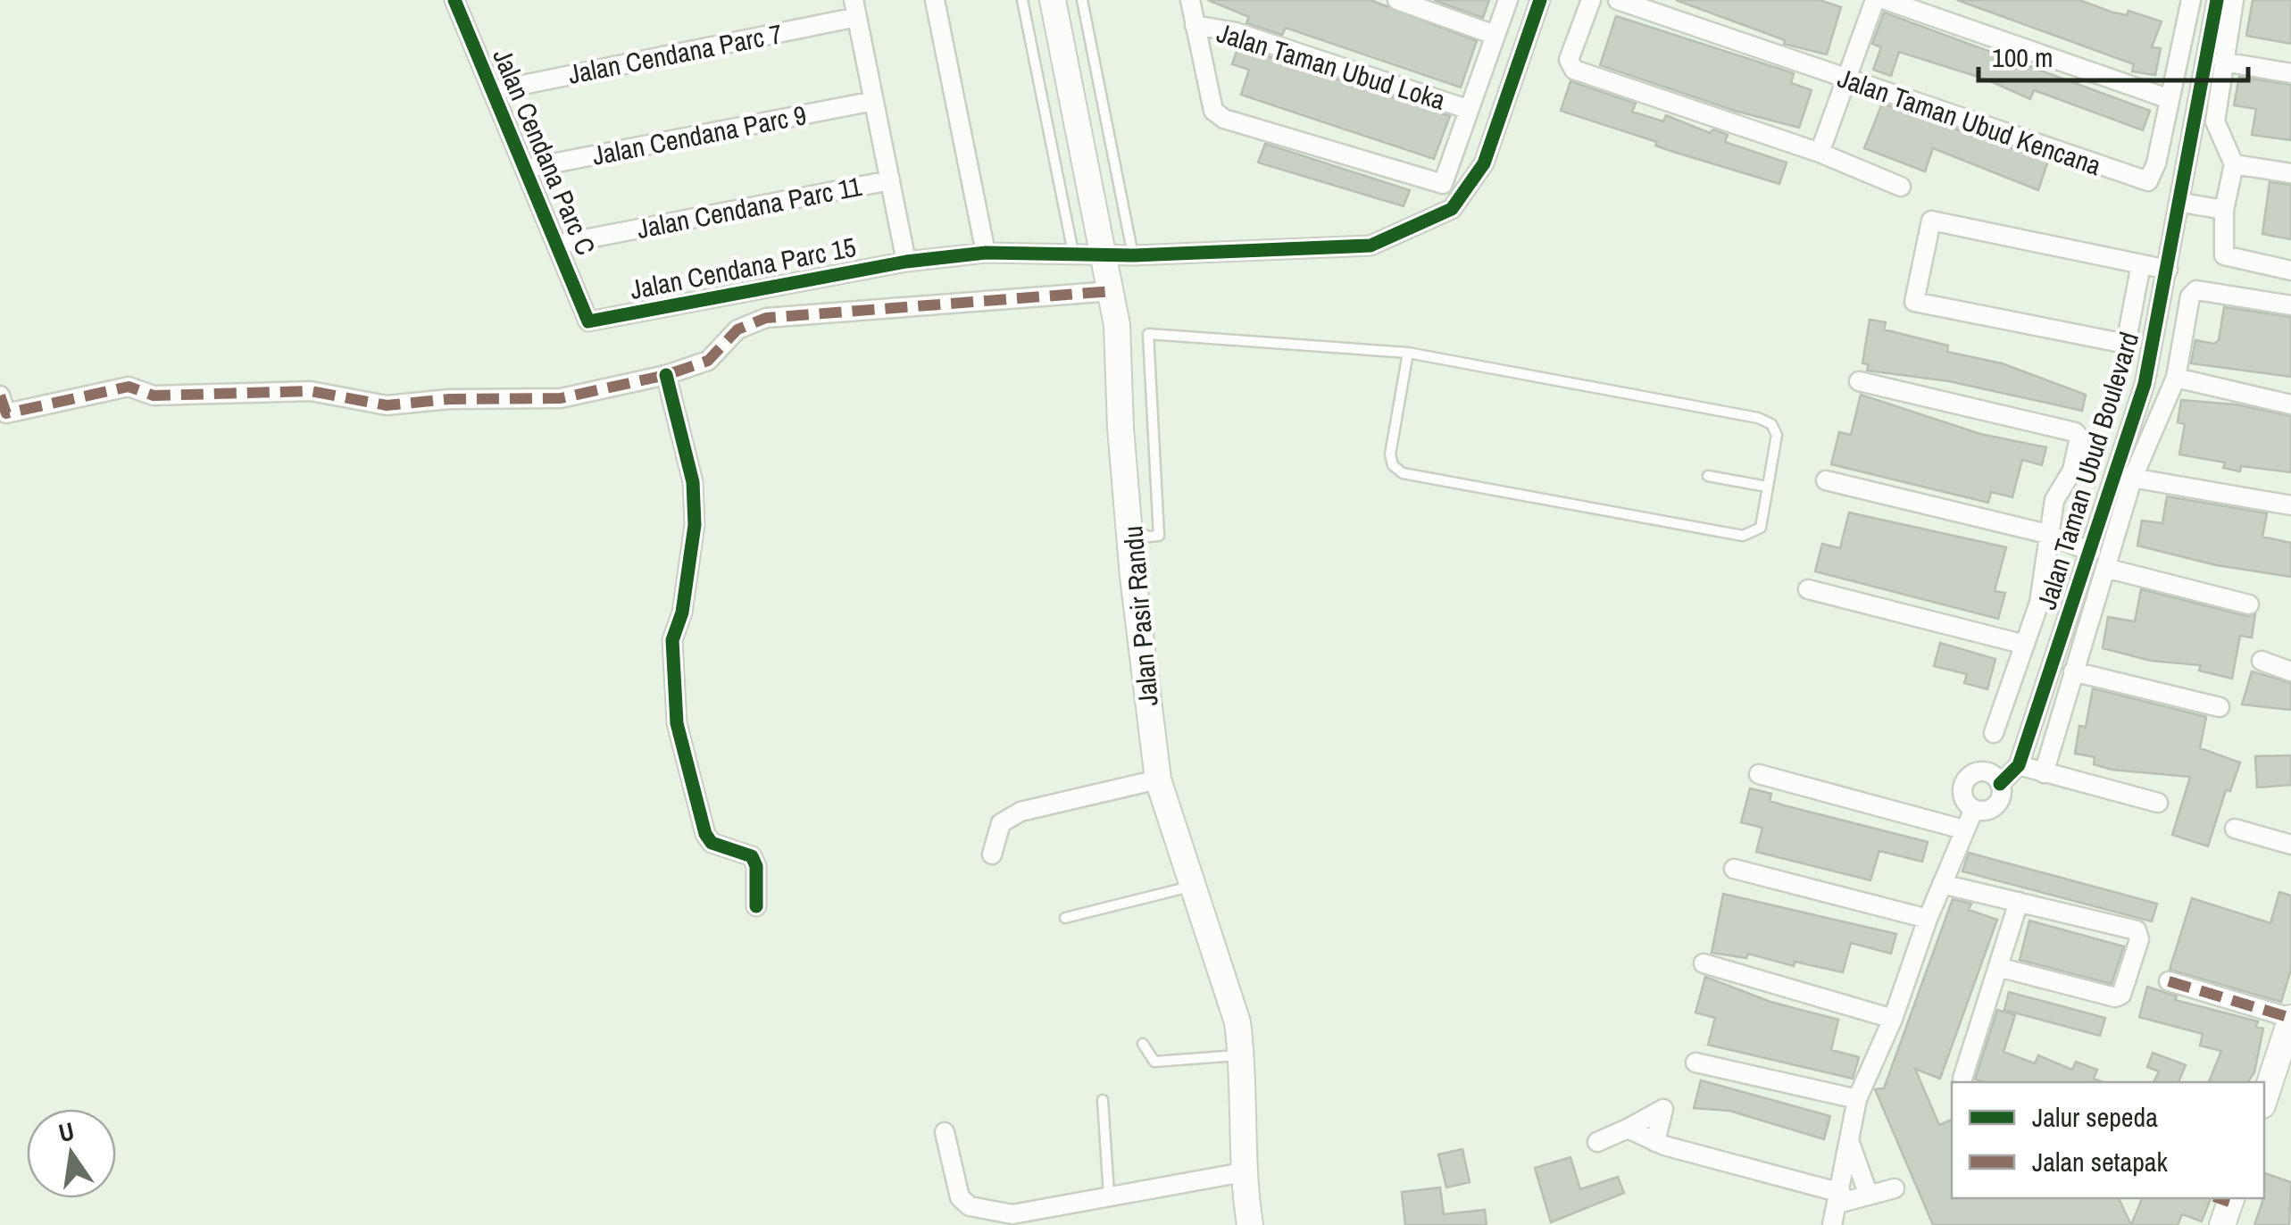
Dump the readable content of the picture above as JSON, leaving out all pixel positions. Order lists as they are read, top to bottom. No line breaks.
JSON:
{"streets":{"main road":["Jalan Pasir Randu"],"street":["Jalan Cendana Parc 7","Jalan Taman Ubud Loka","Jalan Taman Ubud Kencana","Jalan Cendana Parc 9","Jalan Cendana Parc C","Jalan Cendana Parc 11","Jalan Cendana Parc 15","Jalan Taman Ubud Boulevard"]},"crossings":[["Jalan Cendana Parc 7","Jalan Cendana Parc C"],["Jalan Cendana Parc 9","Jalan Cendana Parc C"],["Jalan Cendana Parc C","Jalan Cendana Parc 11"],["Jalan Cendana Parc C","Jalan Cendana Parc 15"],["Jalan Cendana Parc 15","Jalan Pasir Randu"]],"legend":["Jalur sepeda","Jalan setapak"],"scale_bar":"100 m","north":"top"}
